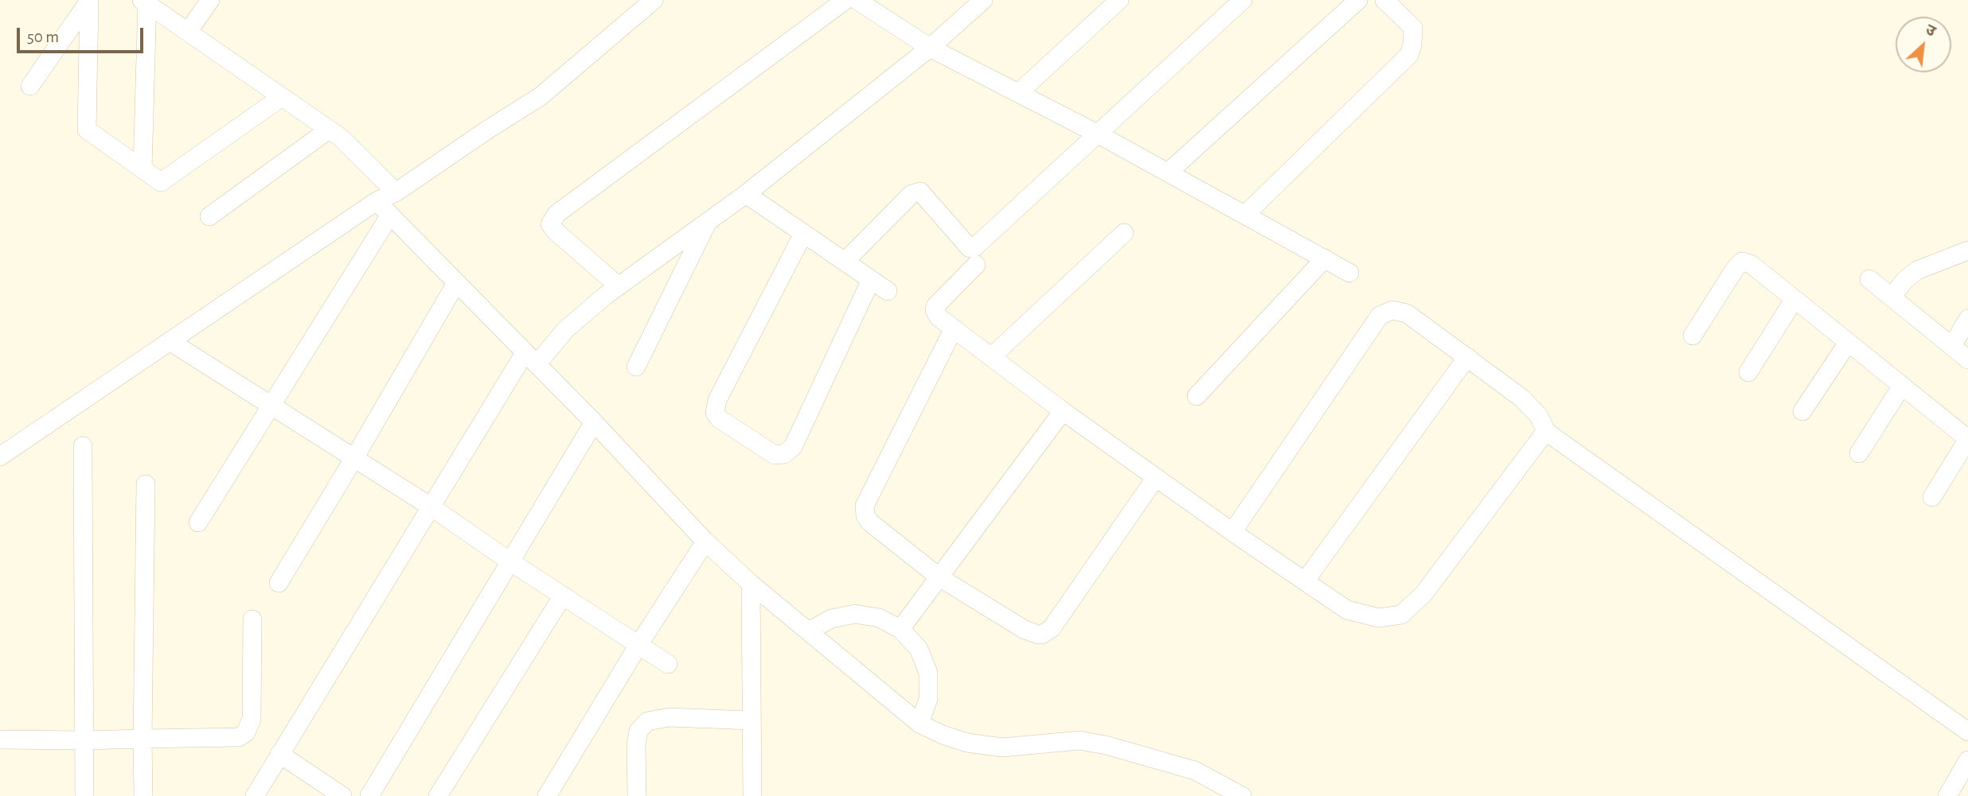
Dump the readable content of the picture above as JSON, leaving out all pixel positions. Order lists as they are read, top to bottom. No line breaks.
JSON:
{"scale_bar":"50 m","north":"top right"}
